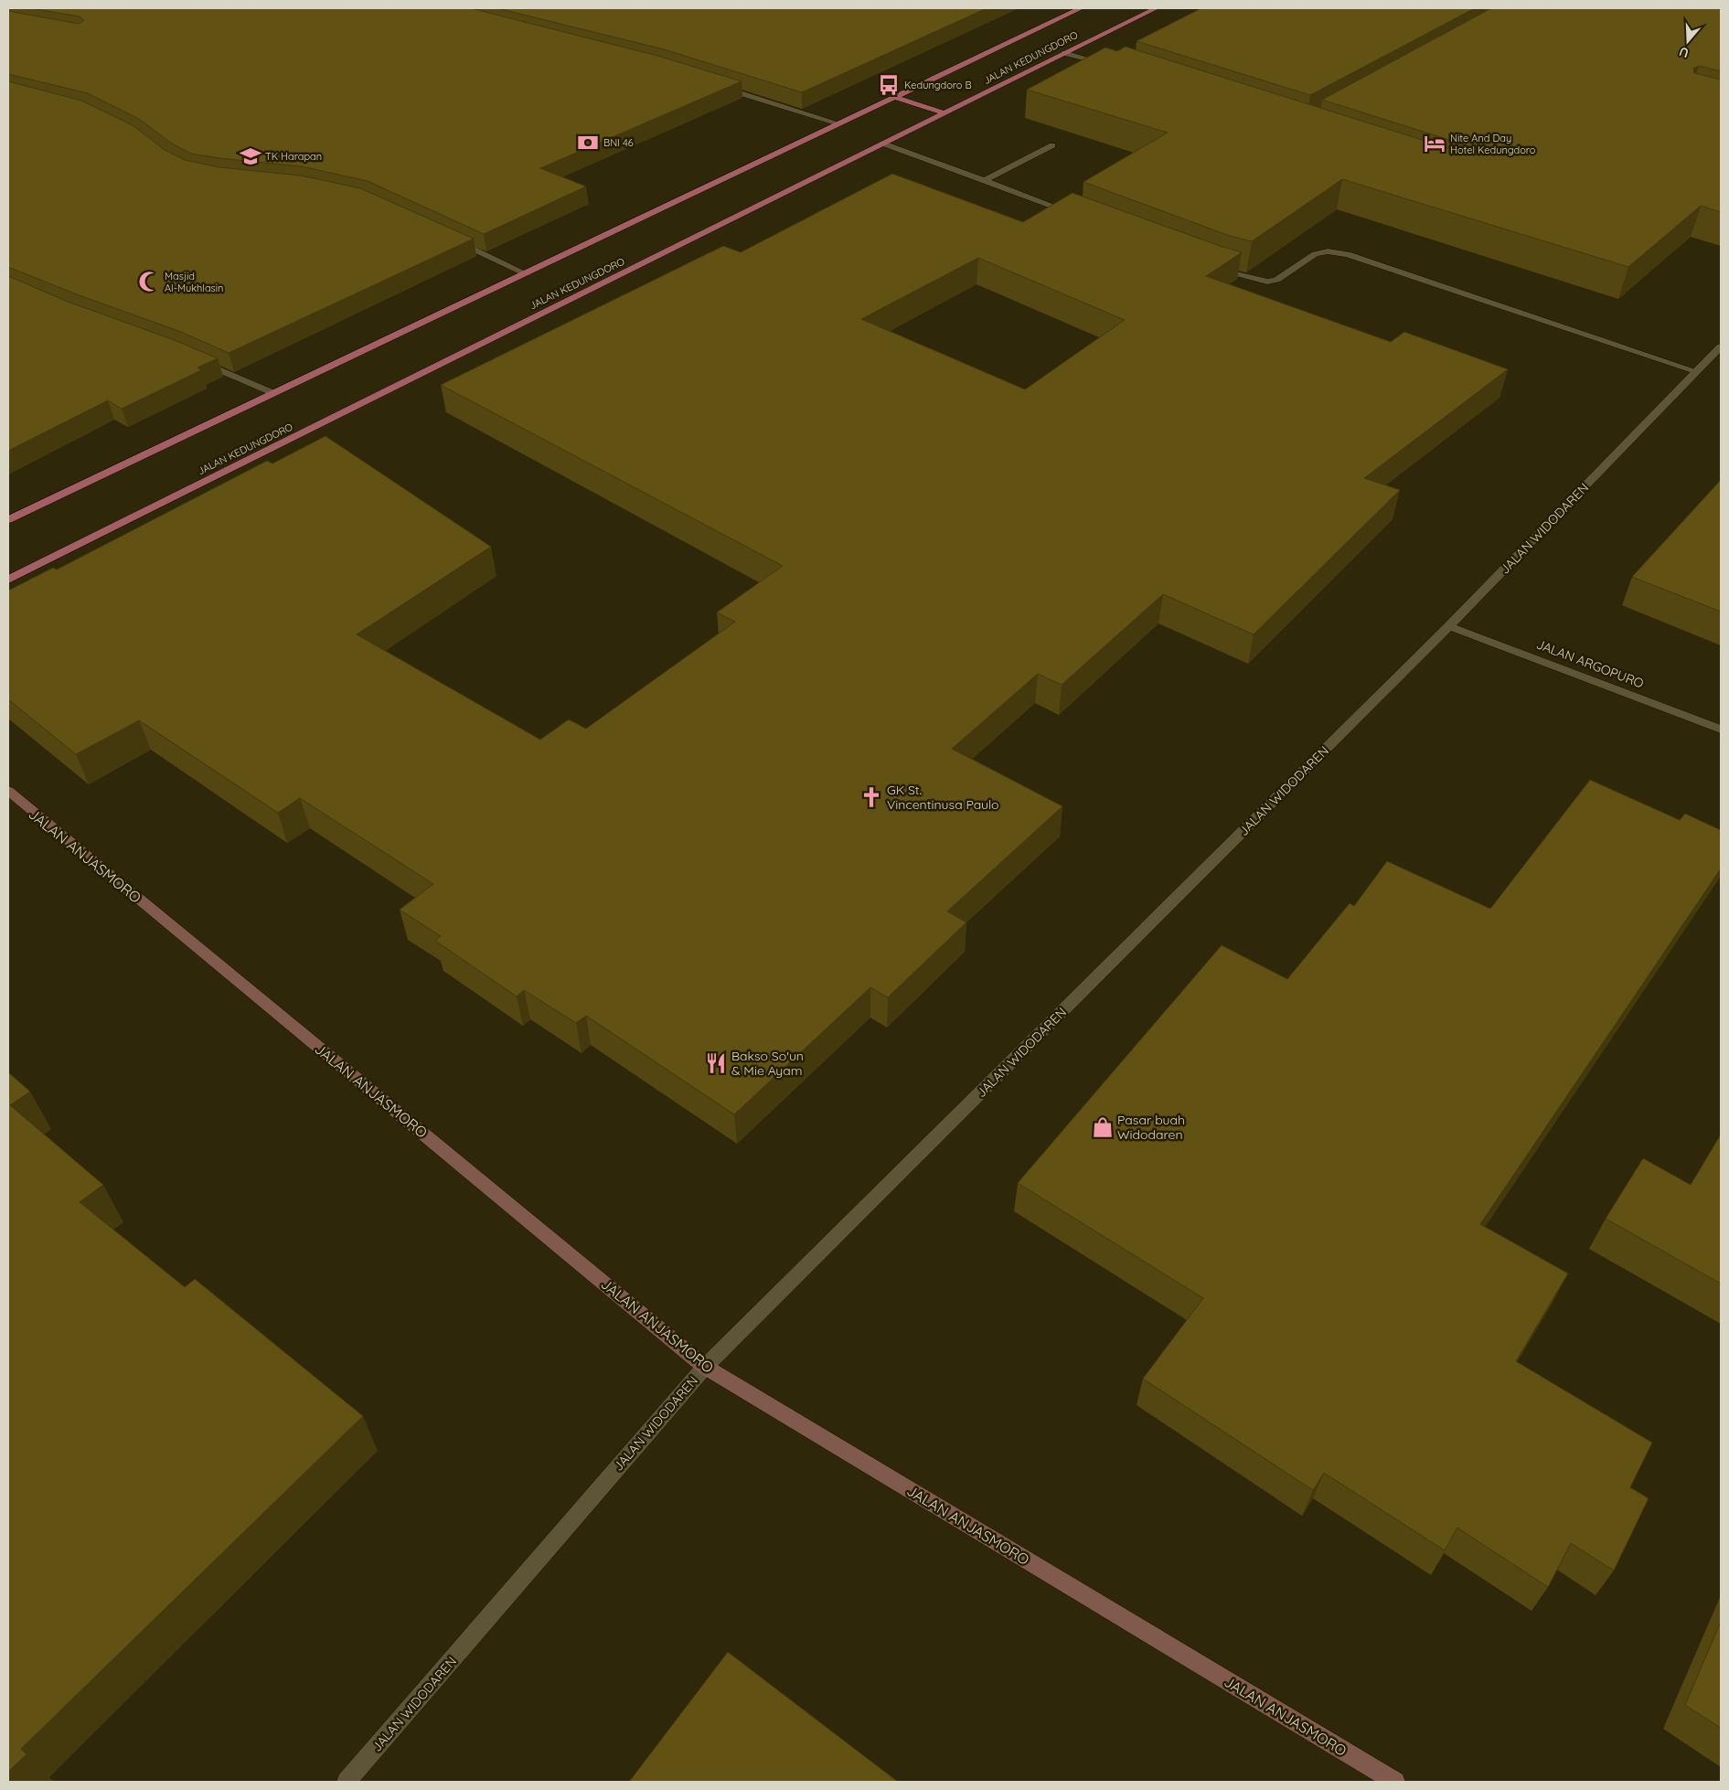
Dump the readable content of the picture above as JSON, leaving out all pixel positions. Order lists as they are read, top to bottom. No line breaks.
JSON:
{"streets":{"main road":["JALAN KEDUNGDORO"],"street":["JALAN WIDODAREN","JALAN ARGOPURO","JALAN ANJASMORO"]},"crossings":[["JALAN WIDODAREN","JALAN ARGOPURO"],["JALAN WIDODAREN","JALAN ANJASMORO"]],"places":{"bus stop":["Kedungdoro B"],"bank":["BNI 46"],"hotel":["Nite And Day Hotel Kedungdoro"],"school or university":["TK Harapan"],"mosque":["Masjid Al-Mukhlasin"],"church":["GK St. Vincentinusa Paulo"],"restaurant":["Bakso So'un & Mie Ayam"],"shop":["Pasar buah Widodaren"]},"north":"bottom"}
